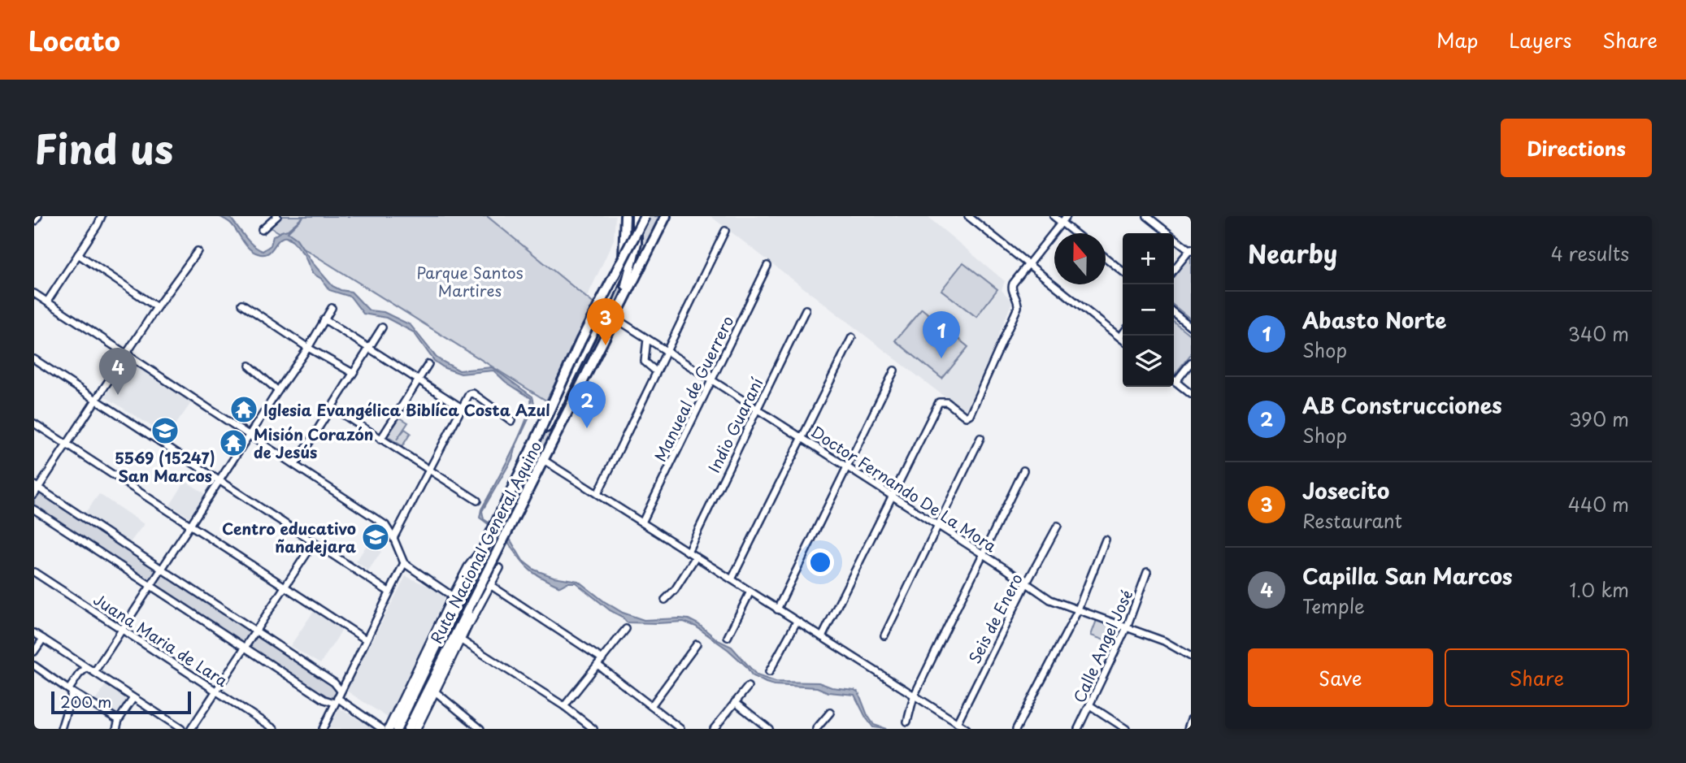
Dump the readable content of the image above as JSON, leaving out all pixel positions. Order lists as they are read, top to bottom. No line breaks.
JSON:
{"streets":{"highway":["Ruta Nacional General Aquino"],"street":["Manueal de Guerrero","Indio Guaraní","Doctor Fernando De La Mora","Seis de Enero","Juana Maria de Lara","Calle Angel José"]},"crossings":[["Manueal de Guerrero","Doctor Fernando De La Mora"],["Indio Guaraní","Doctor Fernando De La Mora"],["Doctor Fernando De La Mora","Ruta Nacional General Aquino"],["Doctor Fernando De La Mora","Seis de Enero"],["Doctor Fernando De La Mora","Calle Angel José"]],"parks":["Parque Santos Martires"],"places":{"temple":["Iglesia Evangélica Biblíca Costa Azul","Misión Corazón de Jesús"],"school or university":["5569 (15247) San Marcos","Centro educativo ñandejara"]},"scale_bar":"200 m","north":"top","page":{"header":"Locato","nav":["Map","Layers","Share"],"title":"Find us","buttons":["Directions",["Save","Share"]],"heading":["Nearby","4 results"],"map_buttons":["+","−"],"list":[{"mark":"1","name":"Abasto Norte","note":"Shop","value":"340 m"},{"mark":"2","name":"AB Construcciones","note":"Shop","value":"390 m"},{"mark":"3","name":"Josecito","note":"Restaurant","value":"440 m"},{"mark":"4","name":"Capilla San Marcos","note":"Temple","value":"1.0 km"}],"pins":["3","1","4","2"],"scale":"200 m"}}
